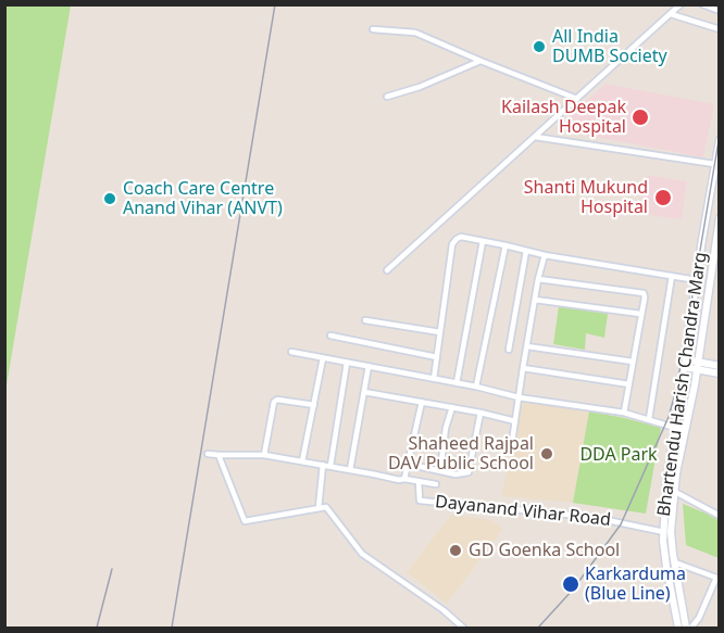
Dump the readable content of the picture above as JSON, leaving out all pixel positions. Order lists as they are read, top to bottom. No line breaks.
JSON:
{"streets":{"main road":["Bhartendu Harish Chandra Marg"],"street":["Dayanand Vihar Road"]},"crossings":[["Bhartendu Harish Chandra Marg","Dayanand Vihar Road"]],"parks":["DDA Park"],"places":["All India DUMB Society","Kailash Deepak Hospital","Shanti Mukund Hospital","Coach Care Centre Anand Vihar (ANVT)","Shaheed Rajpal DAV Public School","GD Goenka School","Karkarduma (Blue Line)"]}
